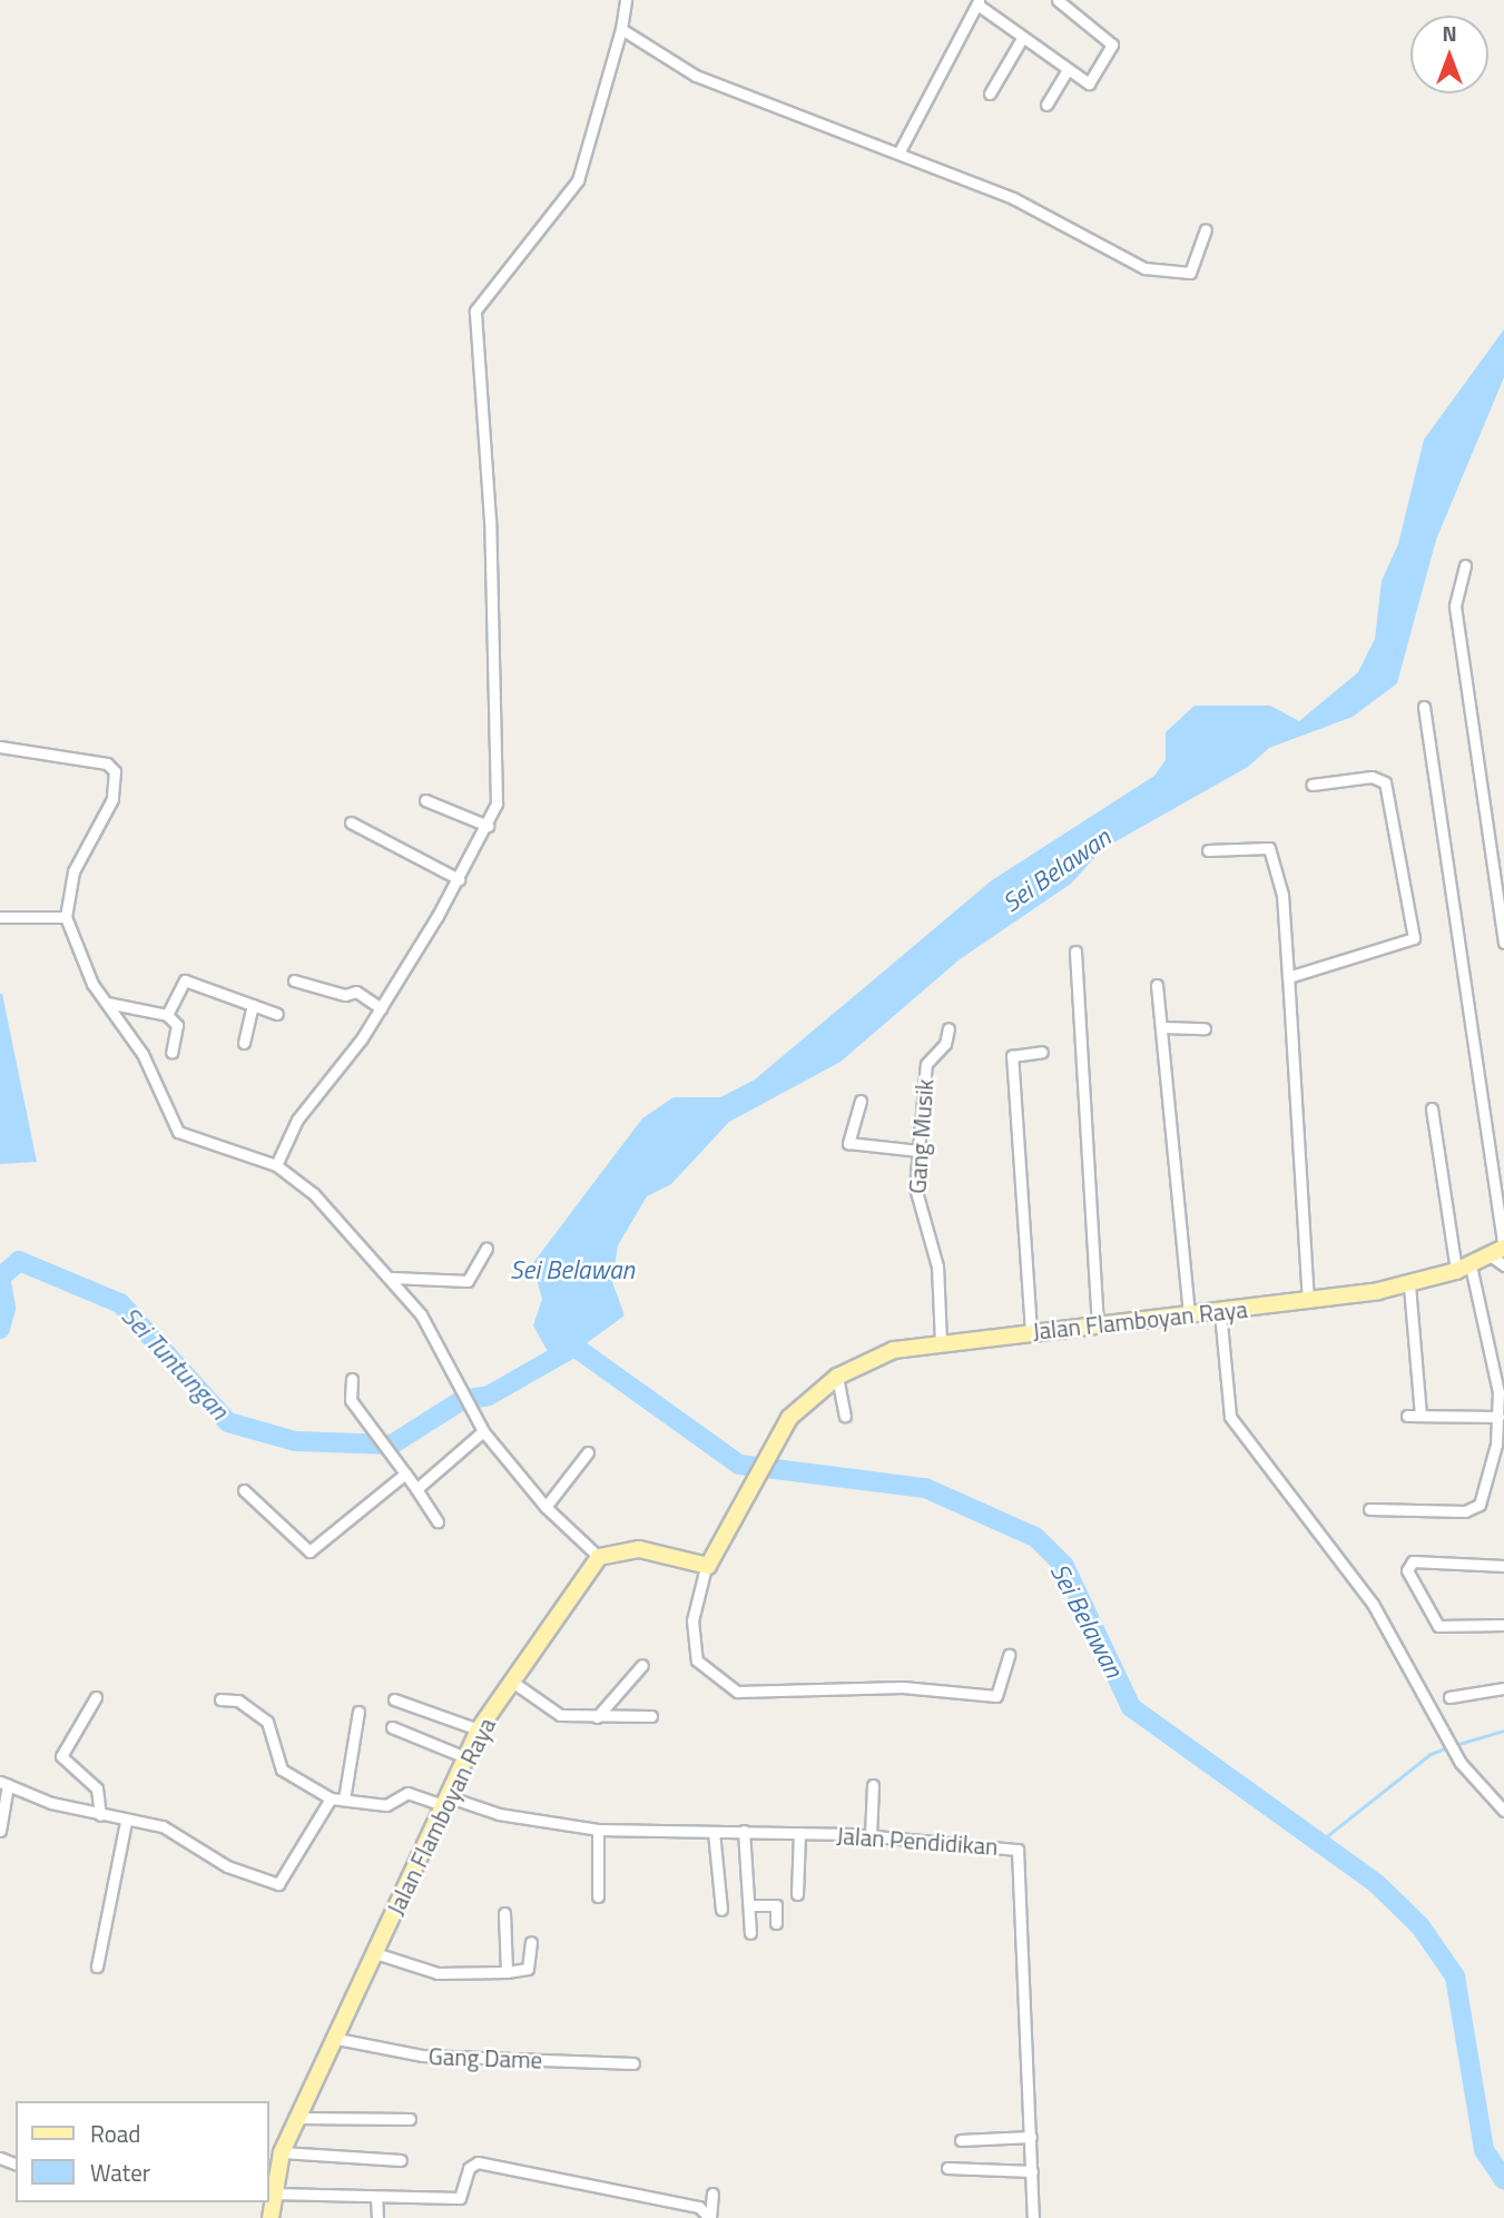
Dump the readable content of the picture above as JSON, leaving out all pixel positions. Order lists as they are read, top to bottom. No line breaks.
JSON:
{"streets":{"main road":["Jalan Flamboyan Raya"],"street":["Gang Musik","Jalan Pendidikan","Gang Dame"]},"crossings":[["Gang Musik","Jalan Flamboyan Raya"],["Jalan Flamboyan Raya","Jalan Pendidikan"],["Jalan Flamboyan Raya","Gang Dame"]],"water":["Sei Belawan","Sei Tuntungan"],"legend":["Road","Water"],"north":"top"}
